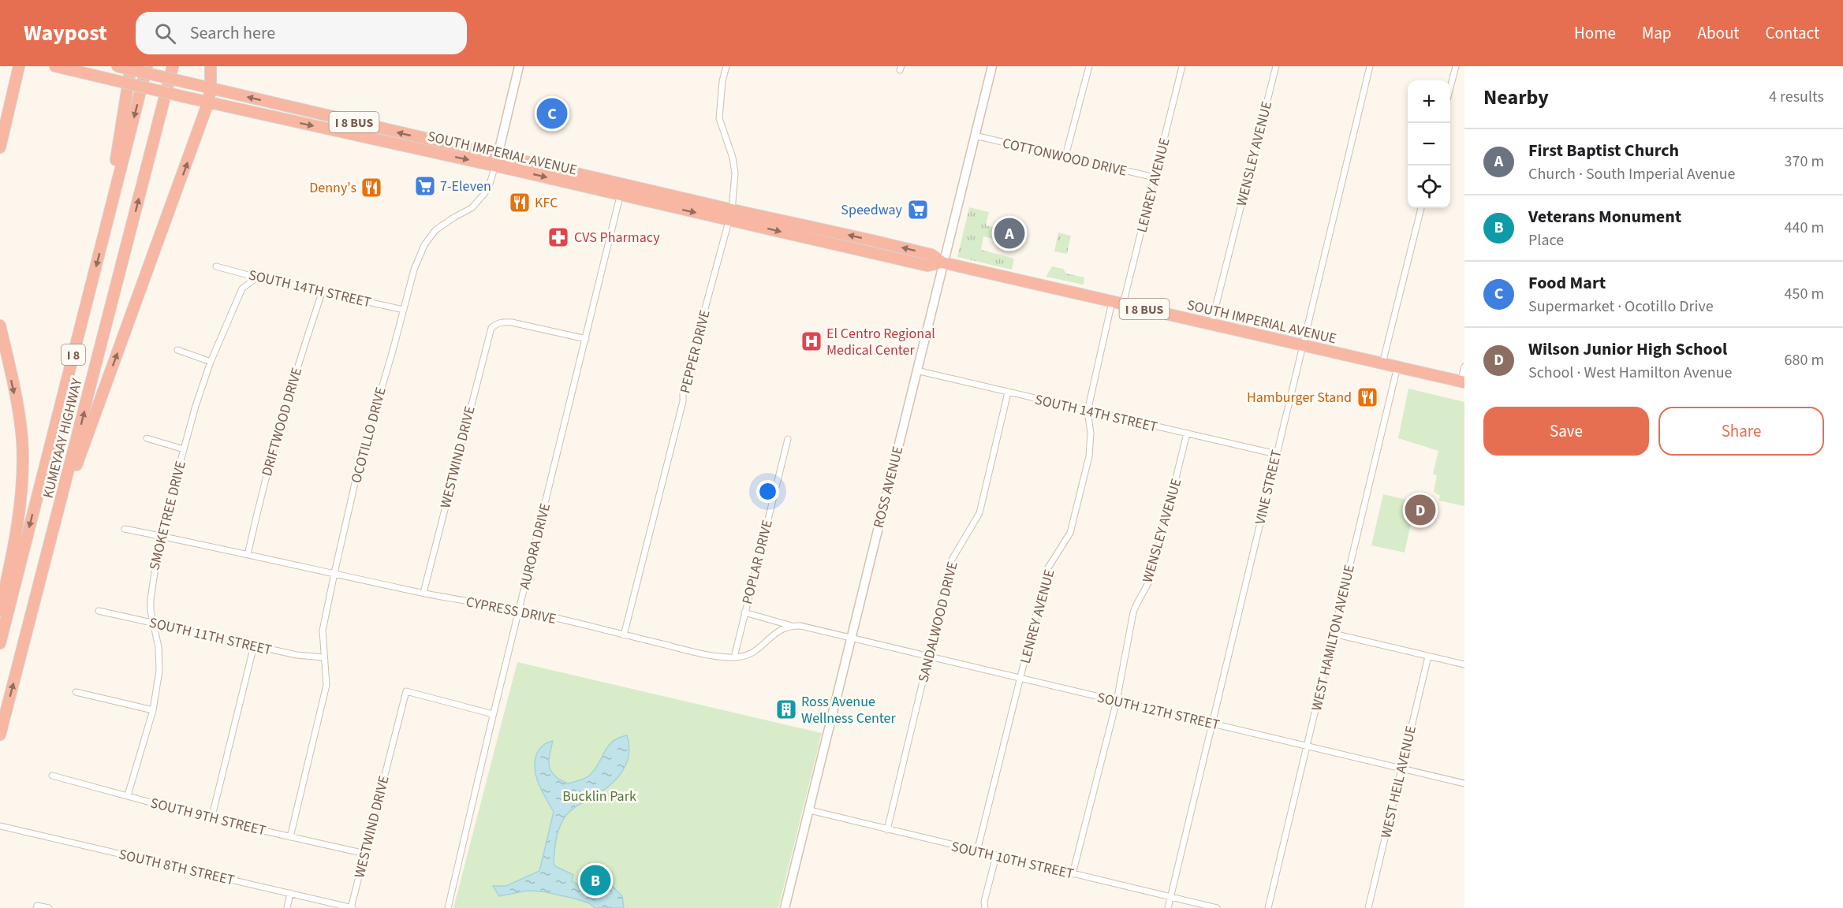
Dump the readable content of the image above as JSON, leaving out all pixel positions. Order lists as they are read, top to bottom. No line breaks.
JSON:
{"streets":{"highway":["I 8 BUS","SOUTH IMPERIAL AVENUE","I 8","KUMEYAAY HIGHWAY"],"street":["WENSLEY AVENUE","COTTONWOOD DRIVE","LENREY AVENUE","SOUTH 14TH STREET","PEPPER DRIVE","DRIFTWOOD DRIVE","OCOTILLO DRIVE","WESTWIND DRIVE","ROSS AVENUE","VINE STREET","SMOKETREE DRIVE","AURORA DRIVE","POPLAR DRIVE","CYPRESS DRIVE","SANDALWOOD DRIVE","SOUTH 11TH STREET","WEST HAMILTON AVENUE","SOUTH 12TH STREET","WEST HEIL AVENUE","SOUTH 9TH STREET","SOUTH 10TH STREET","SOUTH 8TH STREET"]},"crossings":[["SOUTH IMPERIAL AVENUE","WENSLEY AVENUE"],["SOUTH IMPERIAL AVENUE","LENREY AVENUE"],["SOUTH IMPERIAL AVENUE","PEPPER DRIVE"],["SOUTH IMPERIAL AVENUE","OCOTILLO DRIVE"],["SOUTH IMPERIAL AVENUE","ROSS AVENUE"],["SOUTH IMPERIAL AVENUE","VINE STREET"],["SOUTH IMPERIAL AVENUE","AURORA DRIVE"],["SOUTH IMPERIAL AVENUE","WEST HAMILTON AVENUE"],["WENSLEY AVENUE","SOUTH 14TH STREET"],["WENSLEY AVENUE","SOUTH 12TH STREET"],["WENSLEY AVENUE","SOUTH 10TH STREET"],["COTTONWOOD DRIVE","LENREY AVENUE"],["COTTONWOOD DRIVE","ROSS AVENUE"],["LENREY AVENUE","SOUTH 14TH STREET"],["LENREY AVENUE","SOUTH 12TH STREET"],["LENREY AVENUE","SOUTH 10TH STREET"],["SOUTH 14TH STREET","DRIFTWOOD DRIVE"],["SOUTH 14TH STREET","OCOTILLO DRIVE"],["SOUTH 14TH STREET","ROSS AVENUE"],["SOUTH 14TH STREET","VINE STREET"],["SOUTH 14TH STREET","SMOKETREE DRIVE"],["SOUTH 14TH STREET","SANDALWOOD DRIVE"],["PEPPER DRIVE","CYPRESS DRIVE"],["DRIFTWOOD DRIVE","CYPRESS DRIVE"],["OCOTILLO DRIVE","CYPRESS DRIVE"],["OCOTILLO DRIVE","SOUTH 11TH STREET"],["OCOTILLO DRIVE","SOUTH 9TH STREET"],["WESTWIND DRIVE","AURORA DRIVE"],["WESTWIND DRIVE","CYPRESS DRIVE"],["WESTWIND DRIVE","SOUTH 9TH STREET"],["WESTWIND DRIVE","SOUTH 8TH STREET"],["ROSS AVENUE","SOUTH 12TH STREET"],["ROSS AVENUE","SOUTH 10TH STREET"],["VINE STREET","SOUTH 12TH STREET"],["VINE STREET","SOUTH 10TH STREET"],["SMOKETREE DRIVE","CYPRESS DRIVE"],["SMOKETREE DRIVE","SOUTH 11TH STREET"],["SMOKETREE DRIVE","SOUTH 9TH STREET"],["AURORA DRIVE","CYPRESS DRIVE"],["POPLAR DRIVE","CYPRESS DRIVE"],["SANDALWOOD DRIVE","SOUTH 12TH STREET"],["SANDALWOOD DRIVE","SOUTH 10TH STREET"],["WEST HAMILTON AVENUE","SOUTH 12TH STREET"],["SOUTH 12TH STREET","WEST HEIL AVENUE"]],"parks":["Bucklin Park"],"places":{"supermarket":["7-Eleven","Speedway"],"restaurant":["Denny's","KFC","Hamburger Stand"],"pharmacy":["CVS Pharmacy"],"hospital":["El Centro Regional Medical Center"],"building":["Ross Avenue Wellness Center"]},"page":{"header":"Waypost","search":"Search here","nav":["Home","Map","About","Contact"],"heading":["Nearby","4 results"],"map_buttons":["+","−"],"pins":["C","A","D","B"],"list":[{"mark":"A","name":"First Baptist Church","note":"Church · South Imperial Avenue","value":"370 m"},{"mark":"B","name":"Veterans Monument","note":"Place","value":"440 m"},{"mark":"C","name":"Food Mart","note":"Supermarket · Ocotillo Drive","value":"450 m"},{"mark":"D","name":"Wilson Junior High School","note":"School · West Hamilton Avenue","value":"680 m"}],"buttons":["Save","Share"]}}
